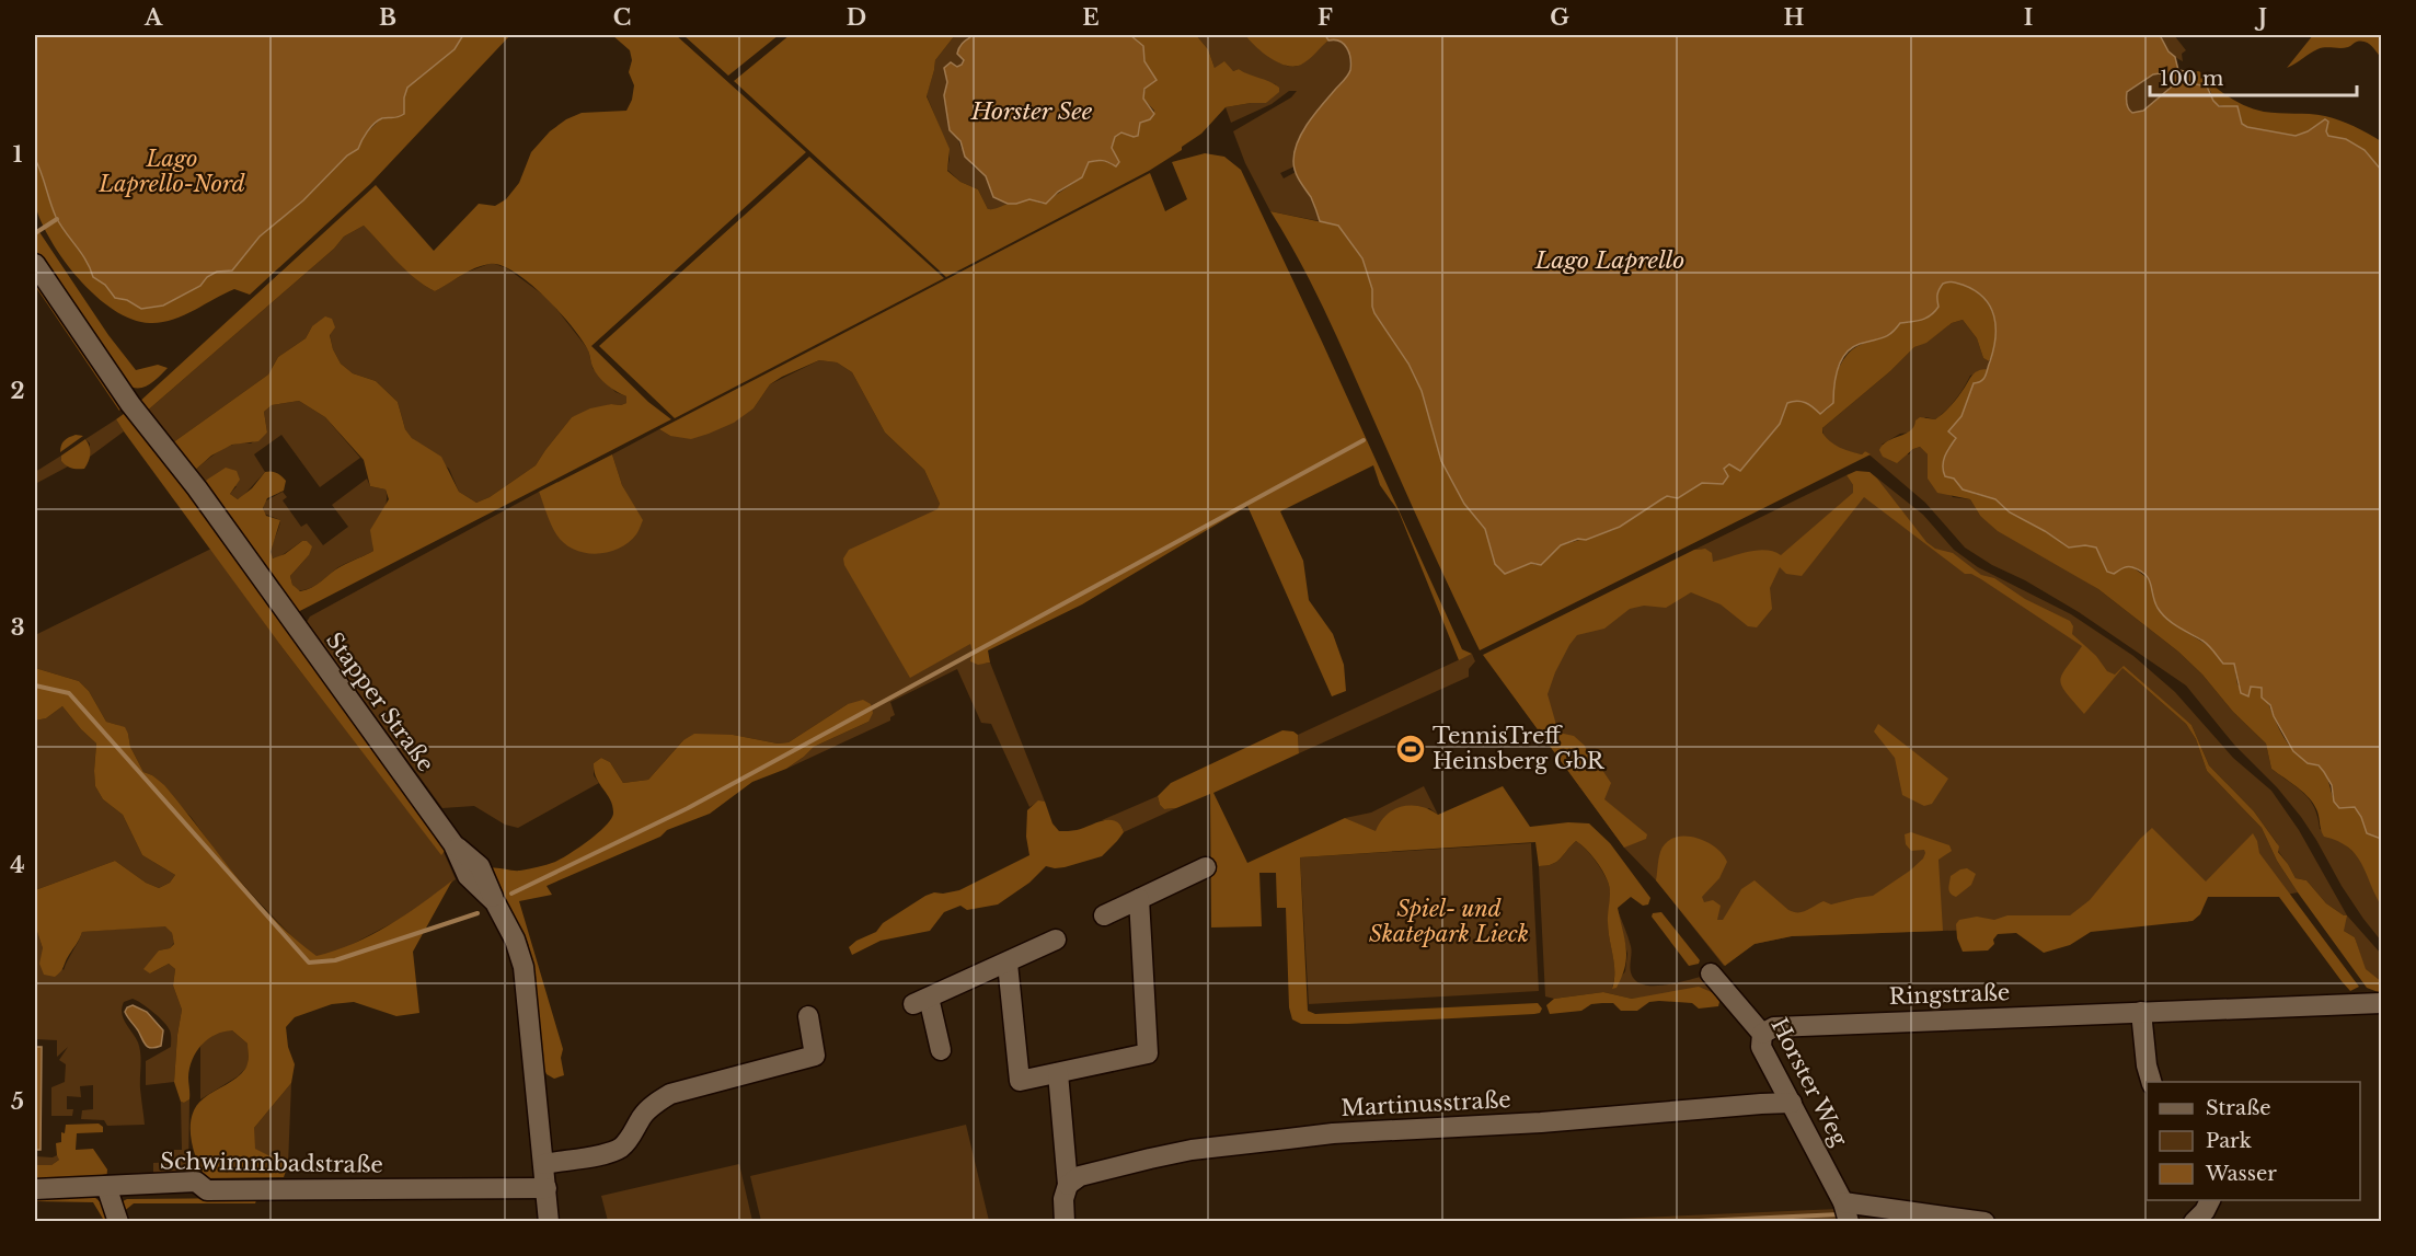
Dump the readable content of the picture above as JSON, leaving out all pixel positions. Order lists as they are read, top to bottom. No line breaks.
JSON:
{"streets":{"street":["Stapper Straße","Ringstraße","Horster Weg","Martinusstraße","Schwimmbadstraße"]},"crossings":[["Stapper Straße","Schwimmbadstraße"],["Ringstraße","Horster Weg"],["Horster Weg","Martinusstraße"]],"water":["Horster See","Lago Laprello"],"parks":["Lago Laprello-Nord","Spiel- und Skatepark Lieck"],"places":{"sports":["TennisTreff Heinsberg GbR"]},"legend":["Straße","Park","Wasser"],"scale_bar":"100 m","grid":{"columns":["A","B","C","D","E","F","G","H","I","J"],"rows":["1","2","3","4","5"]}}
